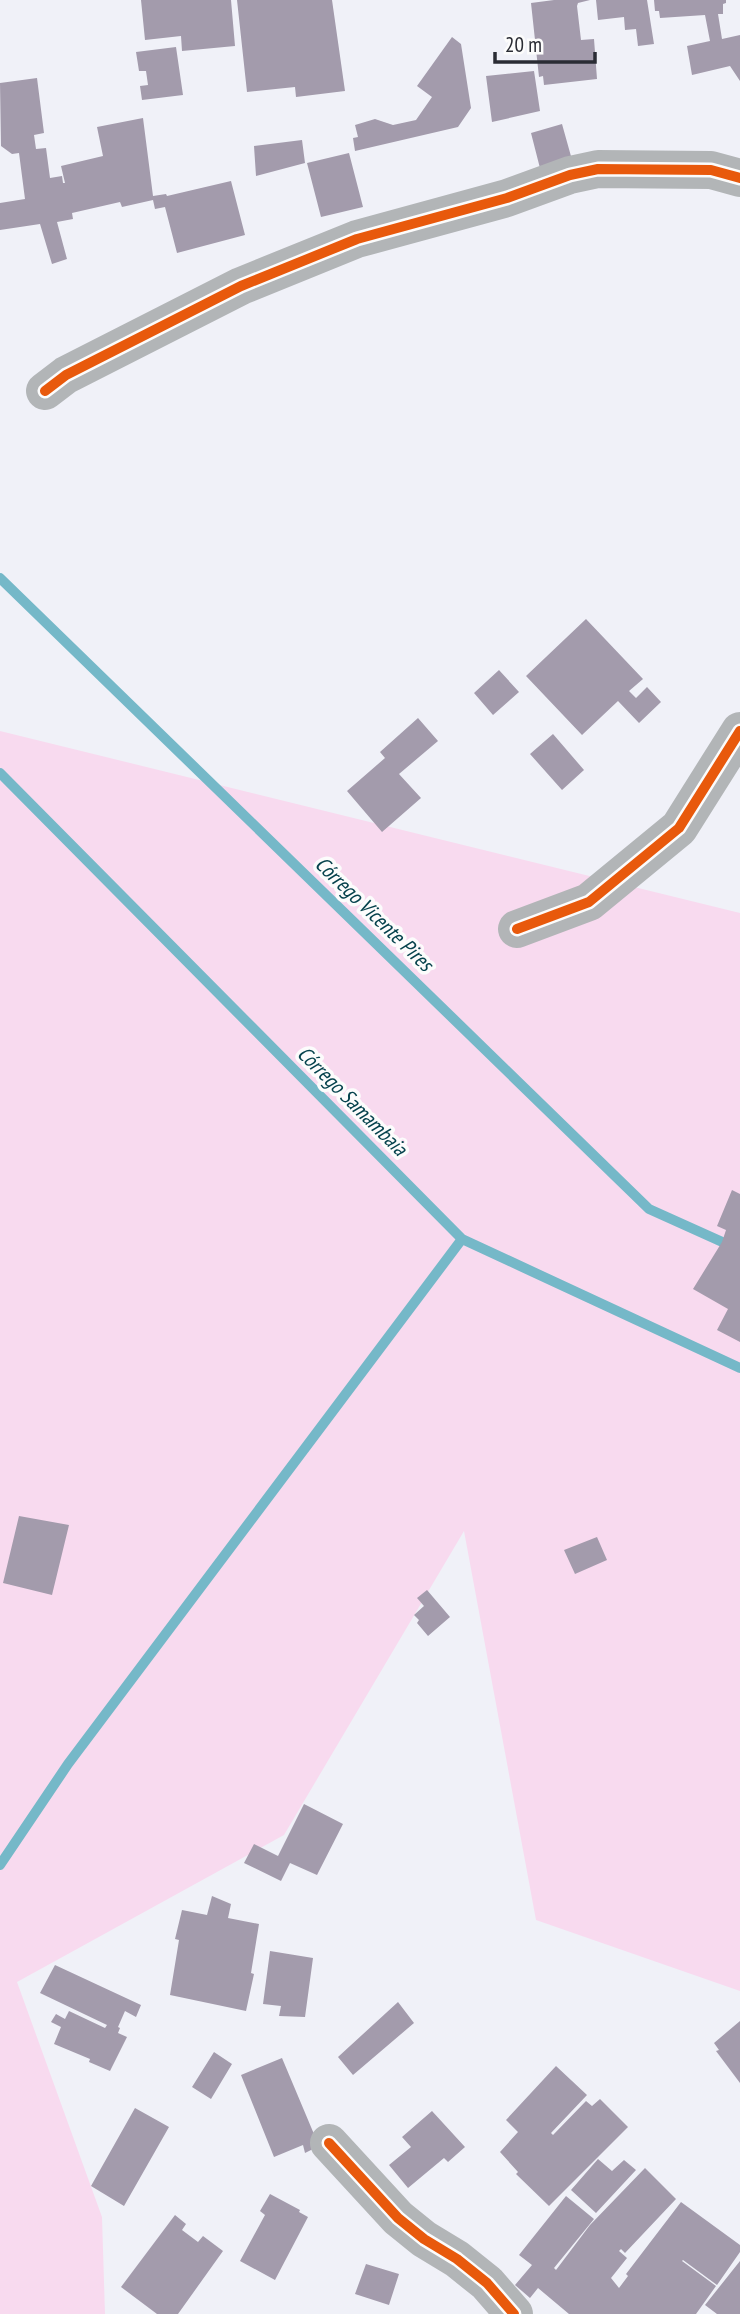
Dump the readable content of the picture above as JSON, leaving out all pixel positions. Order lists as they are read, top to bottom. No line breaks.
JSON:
{"water":["Córrego Vicente Pires","Córrego Samambaia"],"scale_bar":"20 m"}
